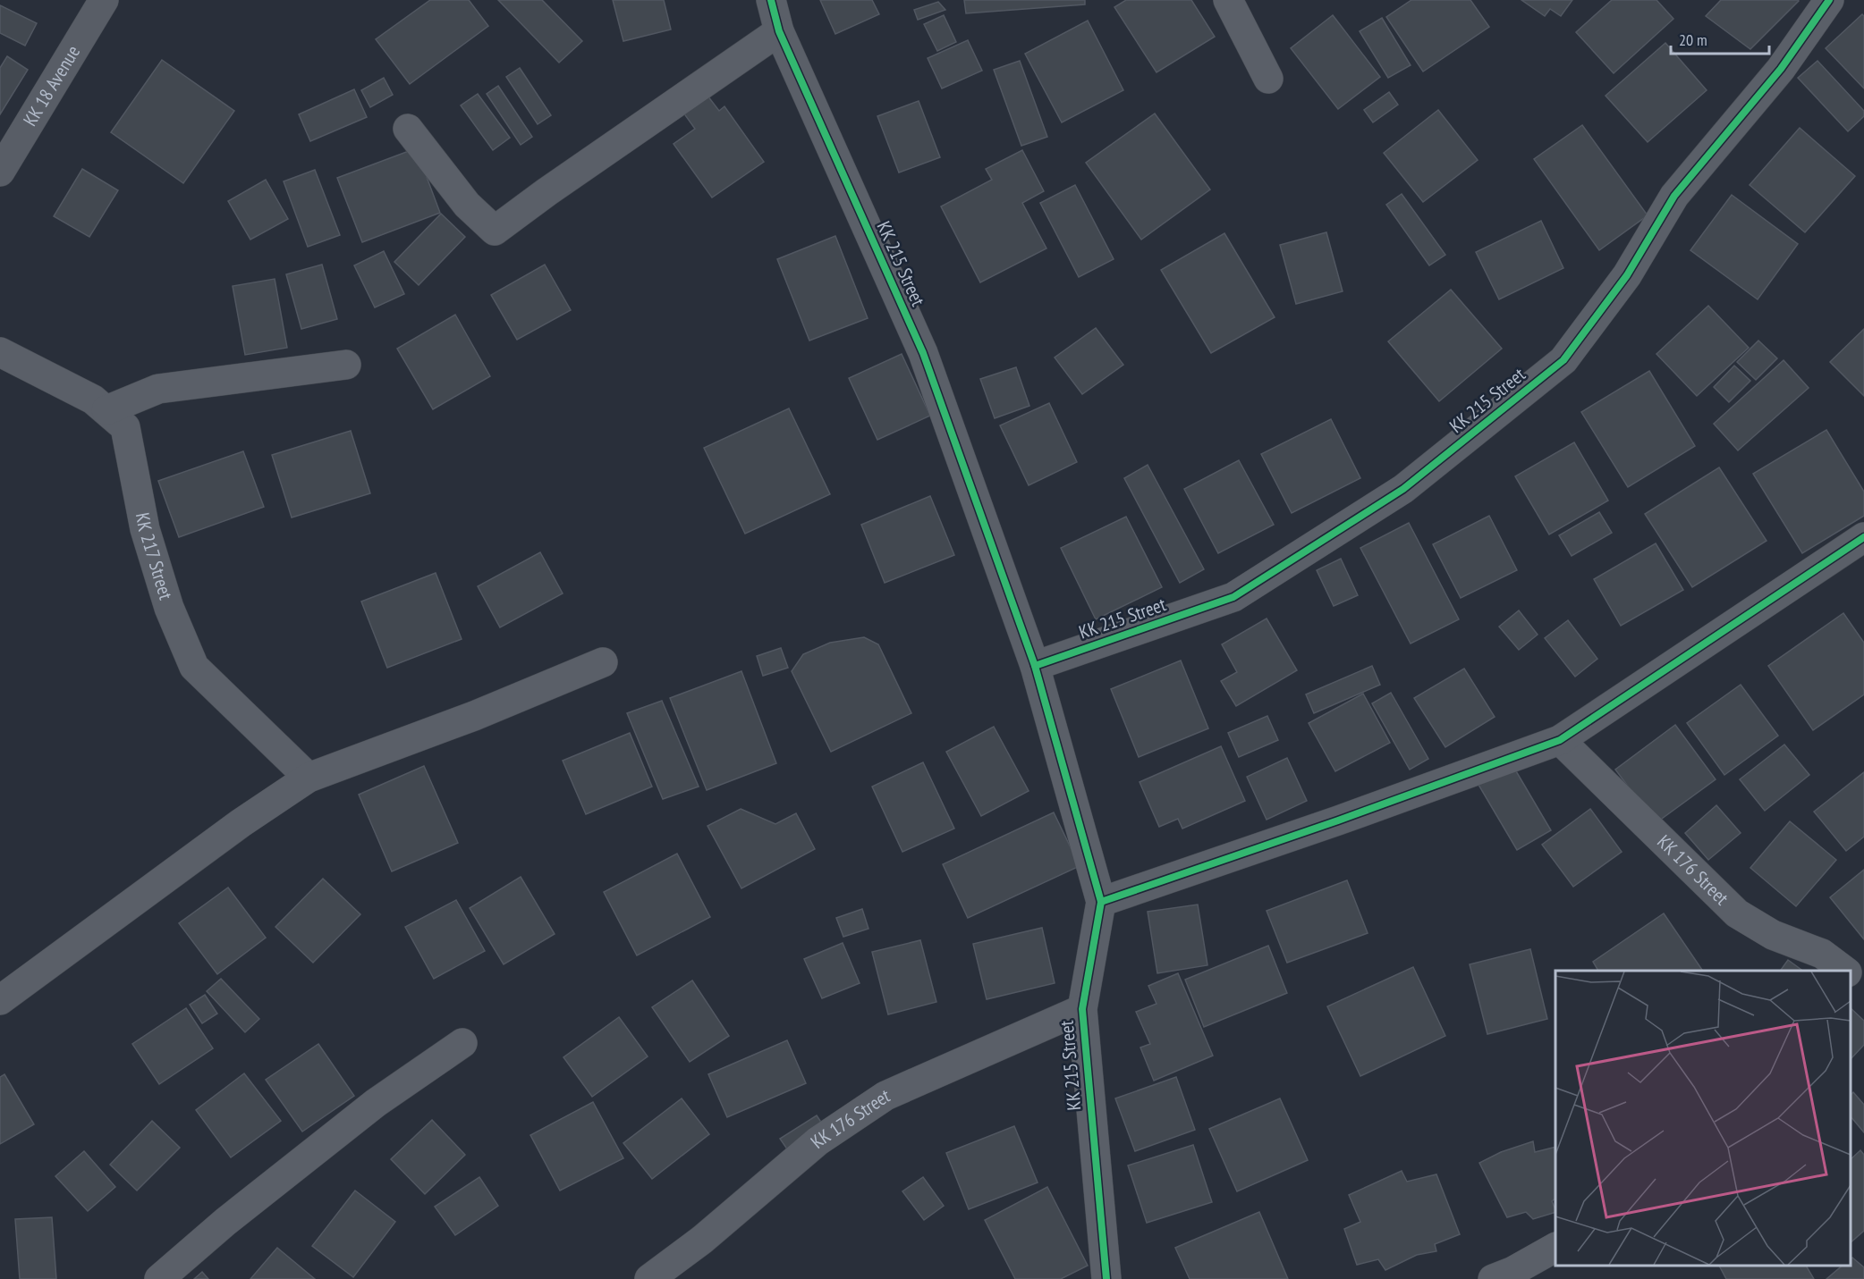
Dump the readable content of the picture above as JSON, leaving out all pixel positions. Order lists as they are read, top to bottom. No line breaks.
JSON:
{"streets":{"main road":["KK 18 Avenue"],"street":["KK 215 Street","KK 217 Street","KK 176 Street"]},"crossings":[["KK 215 Street","KK 176 Street"]],"scale_bar":"20 m"}
